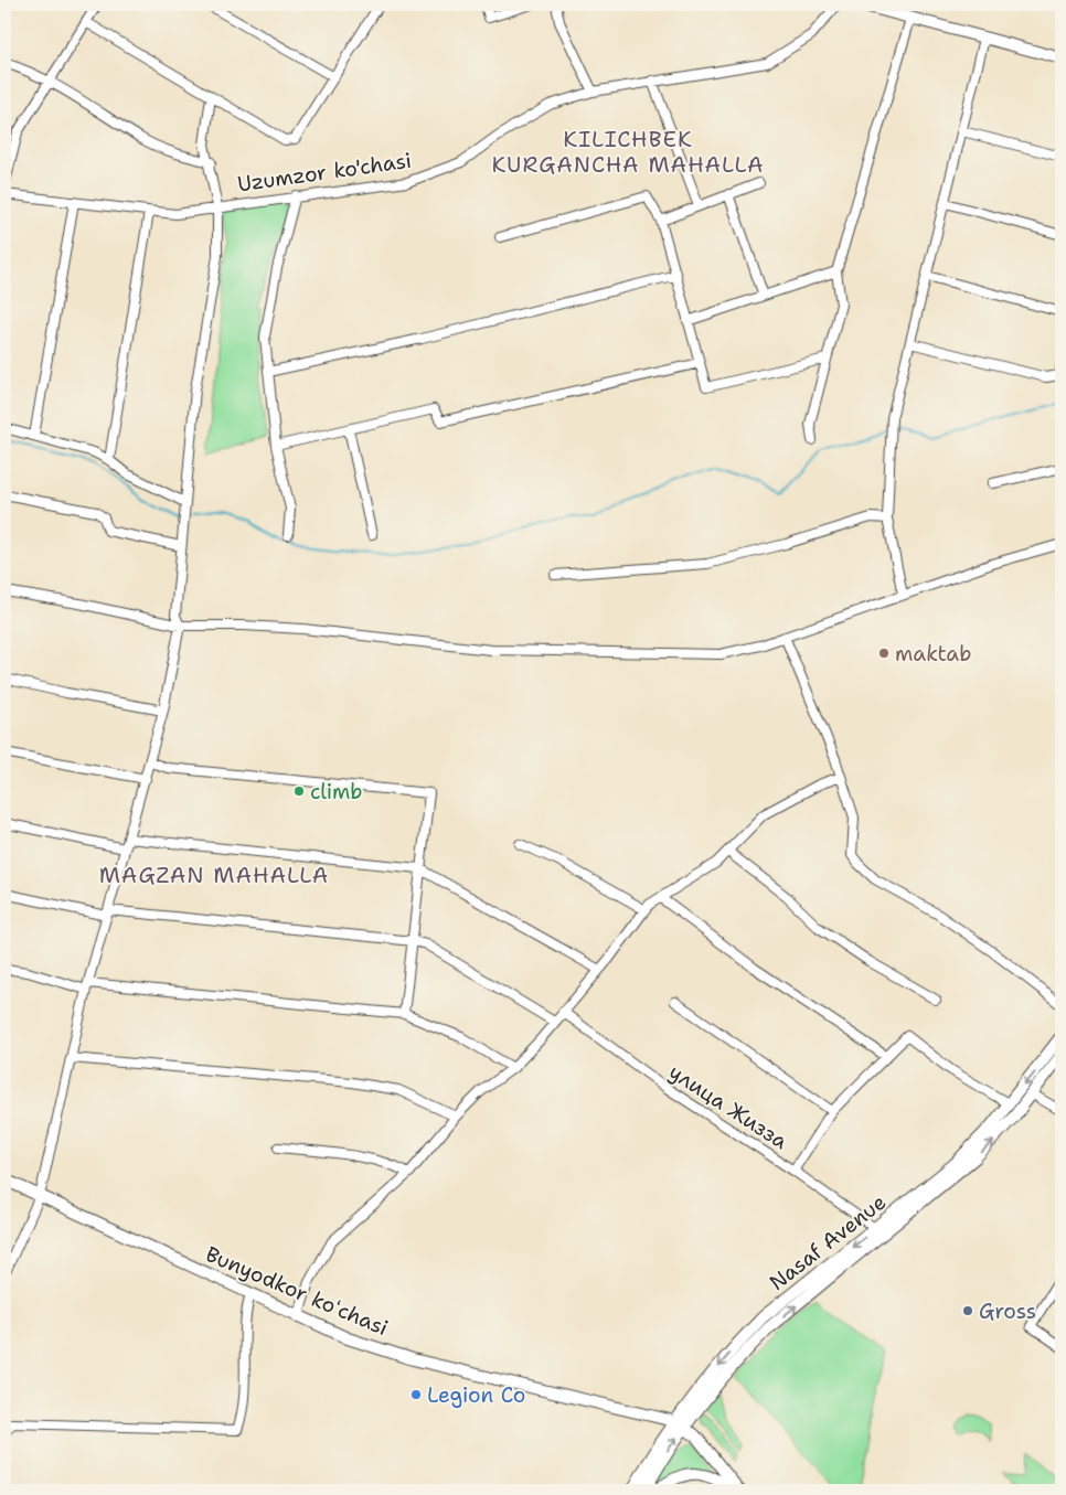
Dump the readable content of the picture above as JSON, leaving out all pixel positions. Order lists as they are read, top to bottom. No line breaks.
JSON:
{"streets":{"main road":["Nasaf Avenue","Bunyodkor koʻchasi"],"street":["Uzumzor ko'chasi","улица Жизза"]},"crossings":[["улица Жизза","Nasaf Avenue"],["Nasaf Avenue","Bunyodkor koʻchasi"]],"districts":["KILICHBEK KURGANCHA MAHALLA","MAGZAN MAHALLA"],"places":["maktab","climb","Gross","Legion Co"]}
